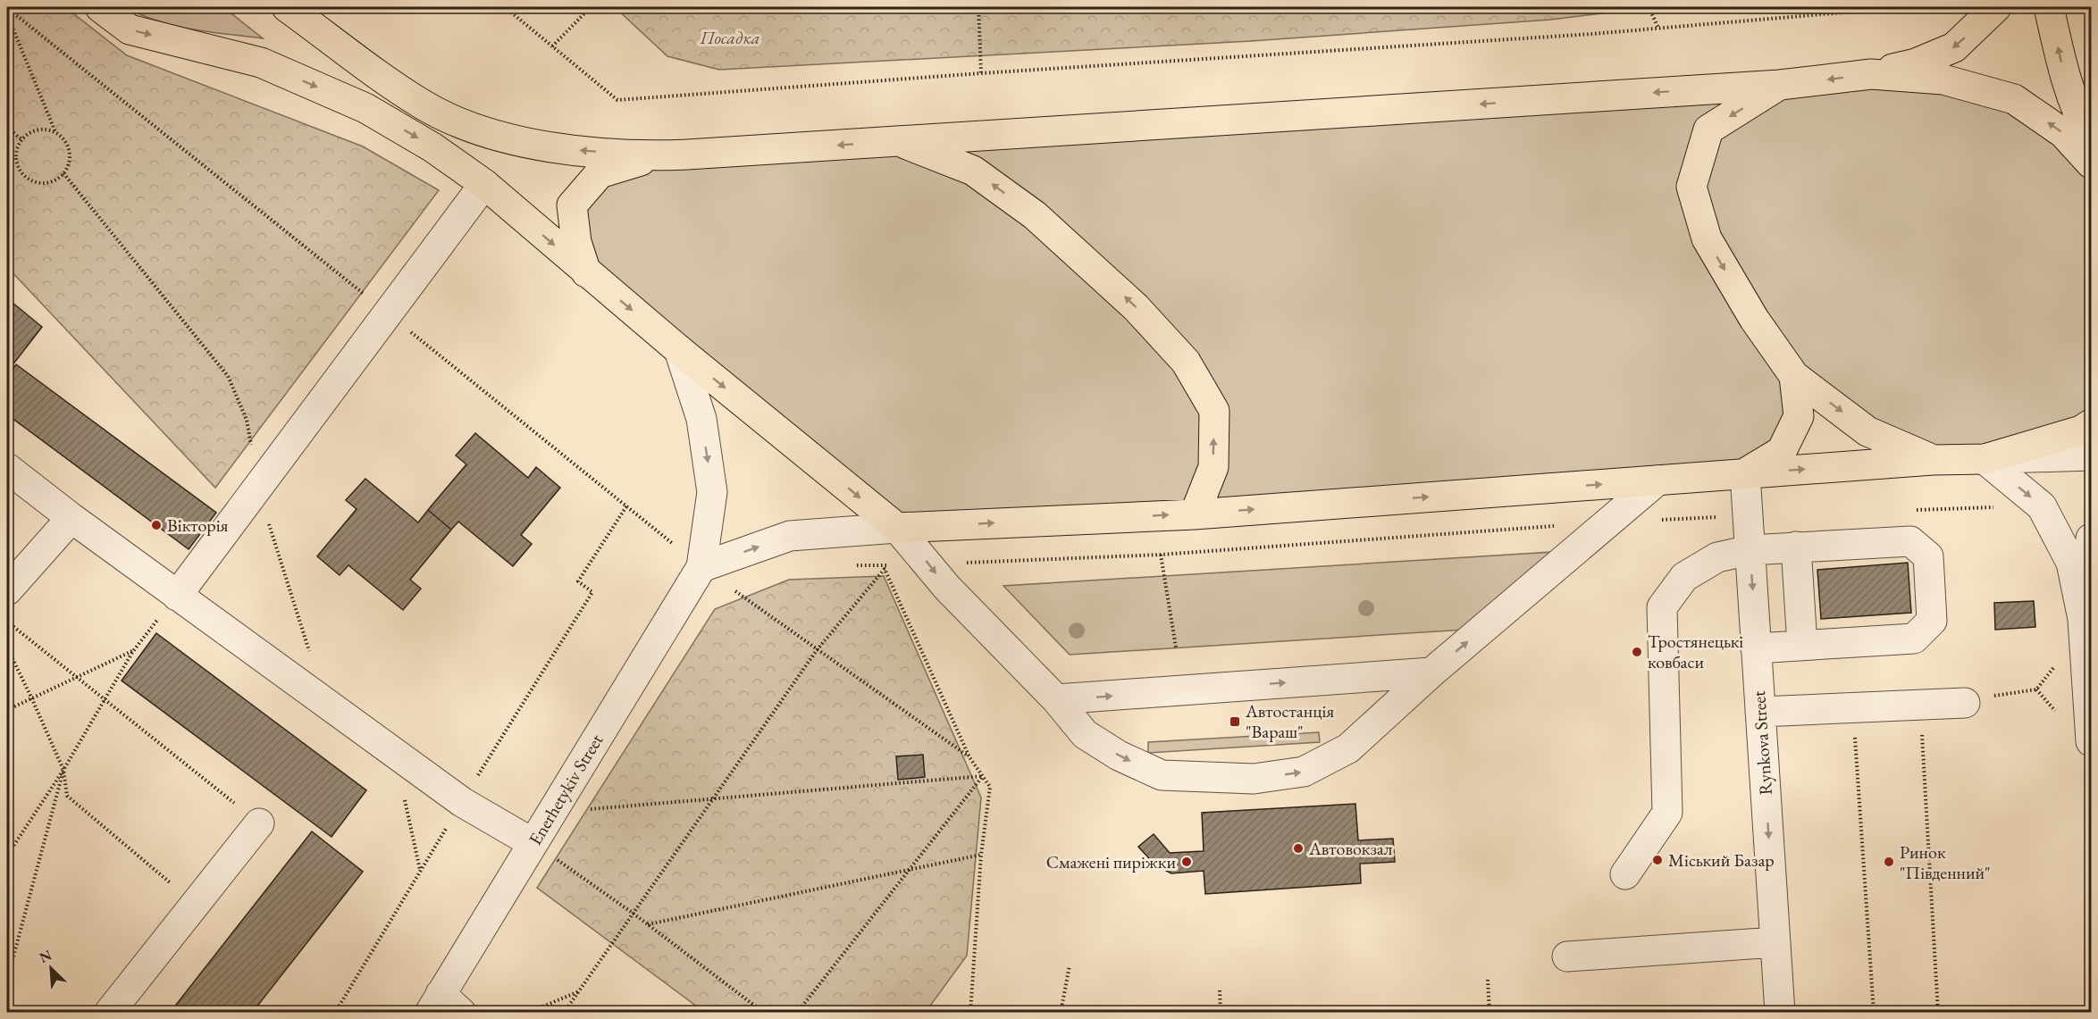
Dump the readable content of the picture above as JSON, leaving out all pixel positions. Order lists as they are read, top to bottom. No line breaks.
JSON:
{"streets":{"street":["Rynkova Street","Enerhetykiv Street"]},"one_way":["Rynkova Street"],"parks":["Посадка"],"places":{"other":["Вікторія","Тростянецькі ковбаси","Автовокзал","Міський Базар","Смажені пиріжки","Ринок \"Південний\""],"transit":["Автостанція \"Вараш\""]},"north":"top left"}
